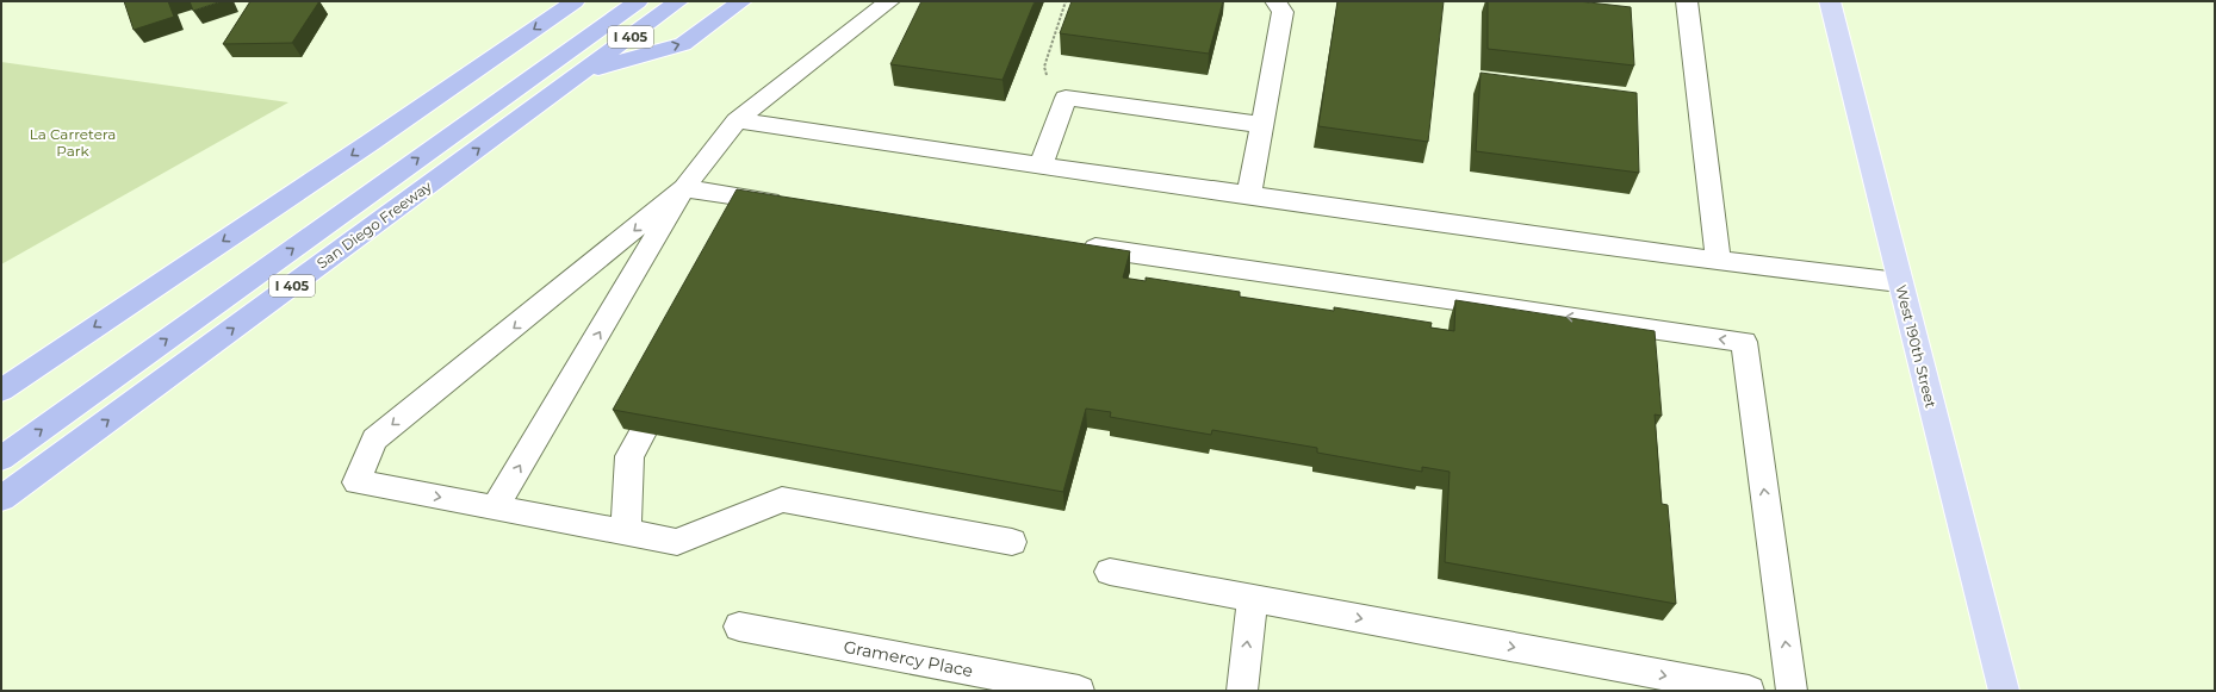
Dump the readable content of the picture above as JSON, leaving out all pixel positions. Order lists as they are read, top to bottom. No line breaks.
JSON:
{"streets":{"highway":["I 405","San Diego Freeway"],"main road":["West 190th Street"],"street":["Gramercy Place"]},"parks":["La Carretera Park"]}
